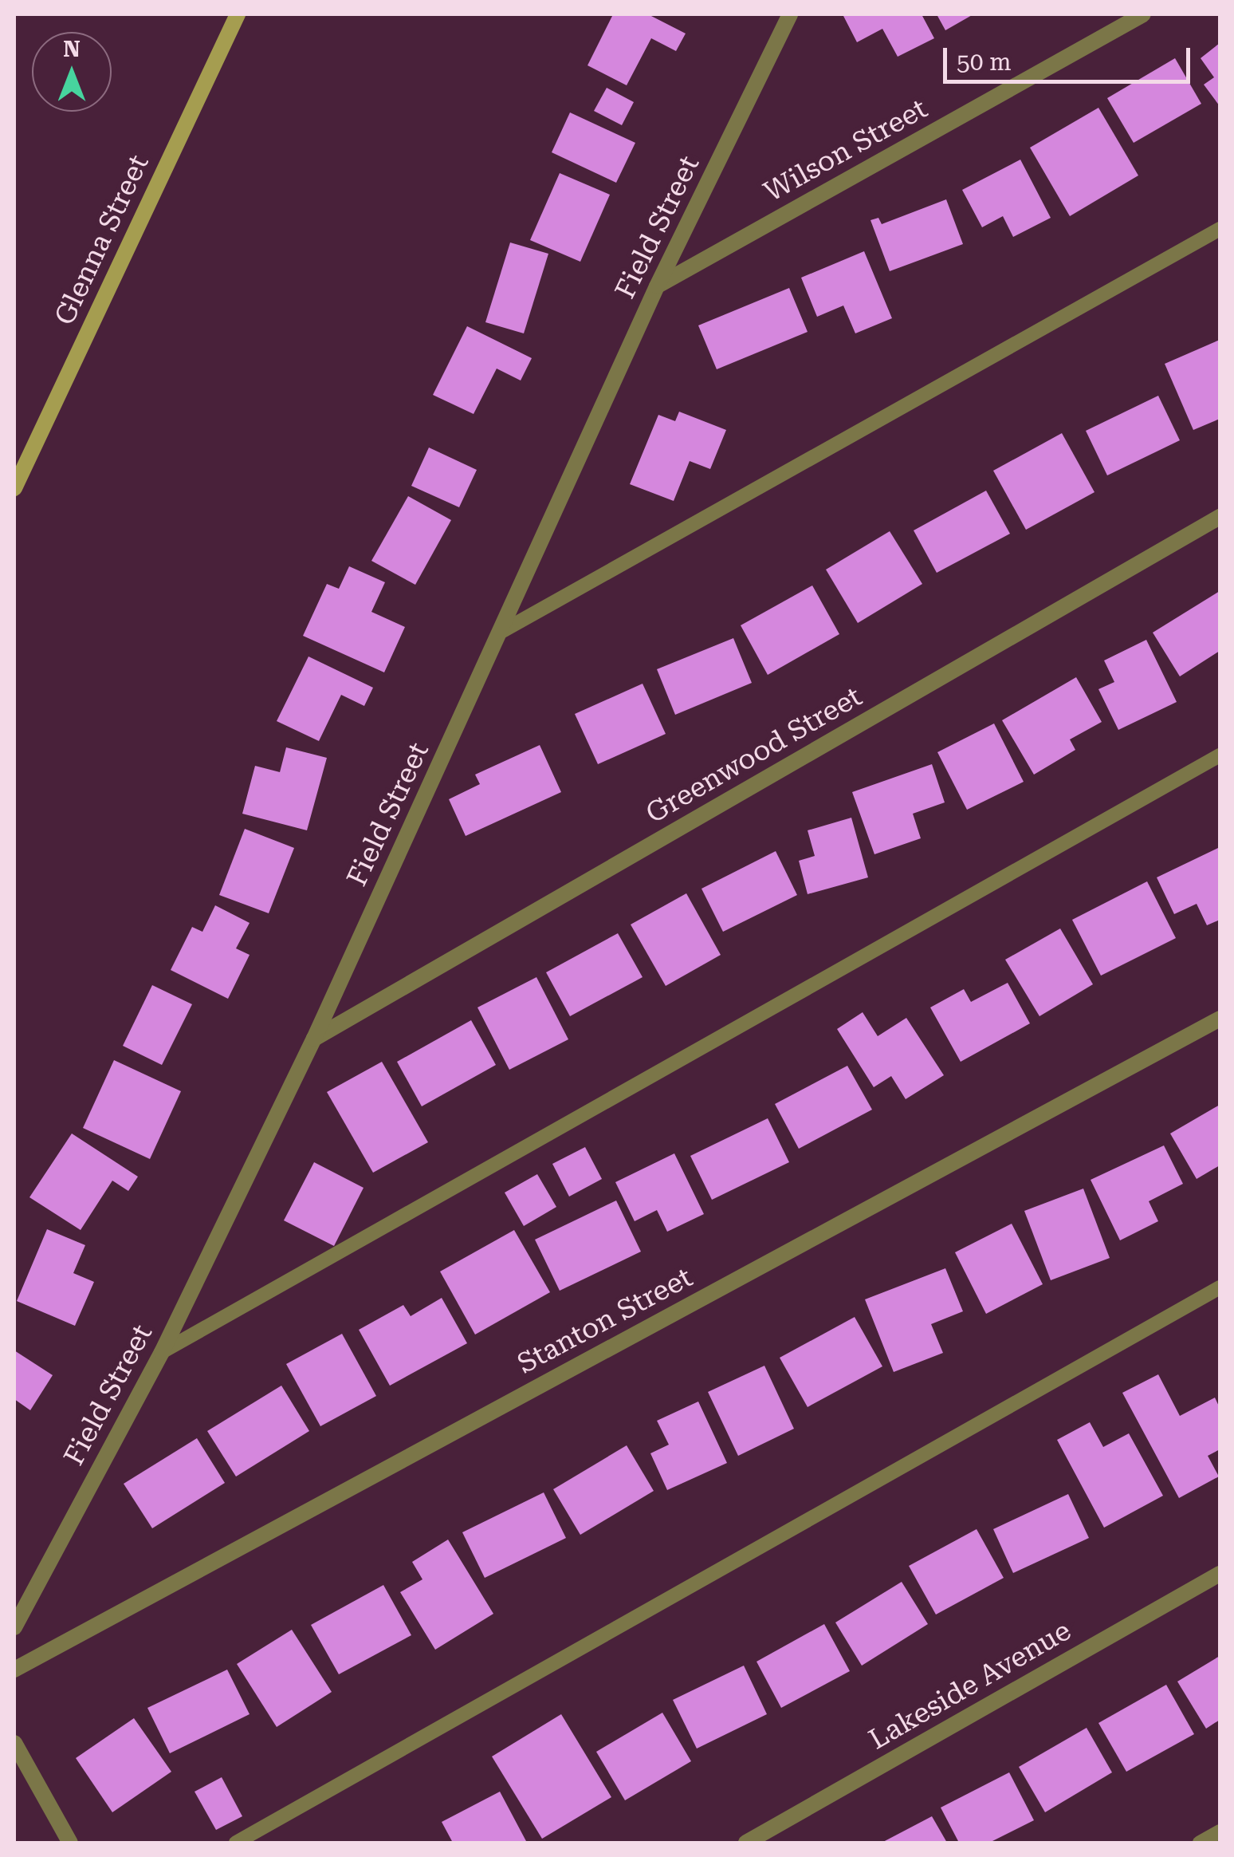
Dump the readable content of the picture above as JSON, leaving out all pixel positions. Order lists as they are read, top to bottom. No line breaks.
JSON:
{"streets":{"main road":["Glenna Street"],"street":["Wilson Street","Field Street","Greenwood Street","Stanton Street","Lakeside Avenue"]},"crossings":[["Wilson Street","Field Street"],["Field Street","Greenwood Street"]],"scale_bar":"50 m","north":"top"}
